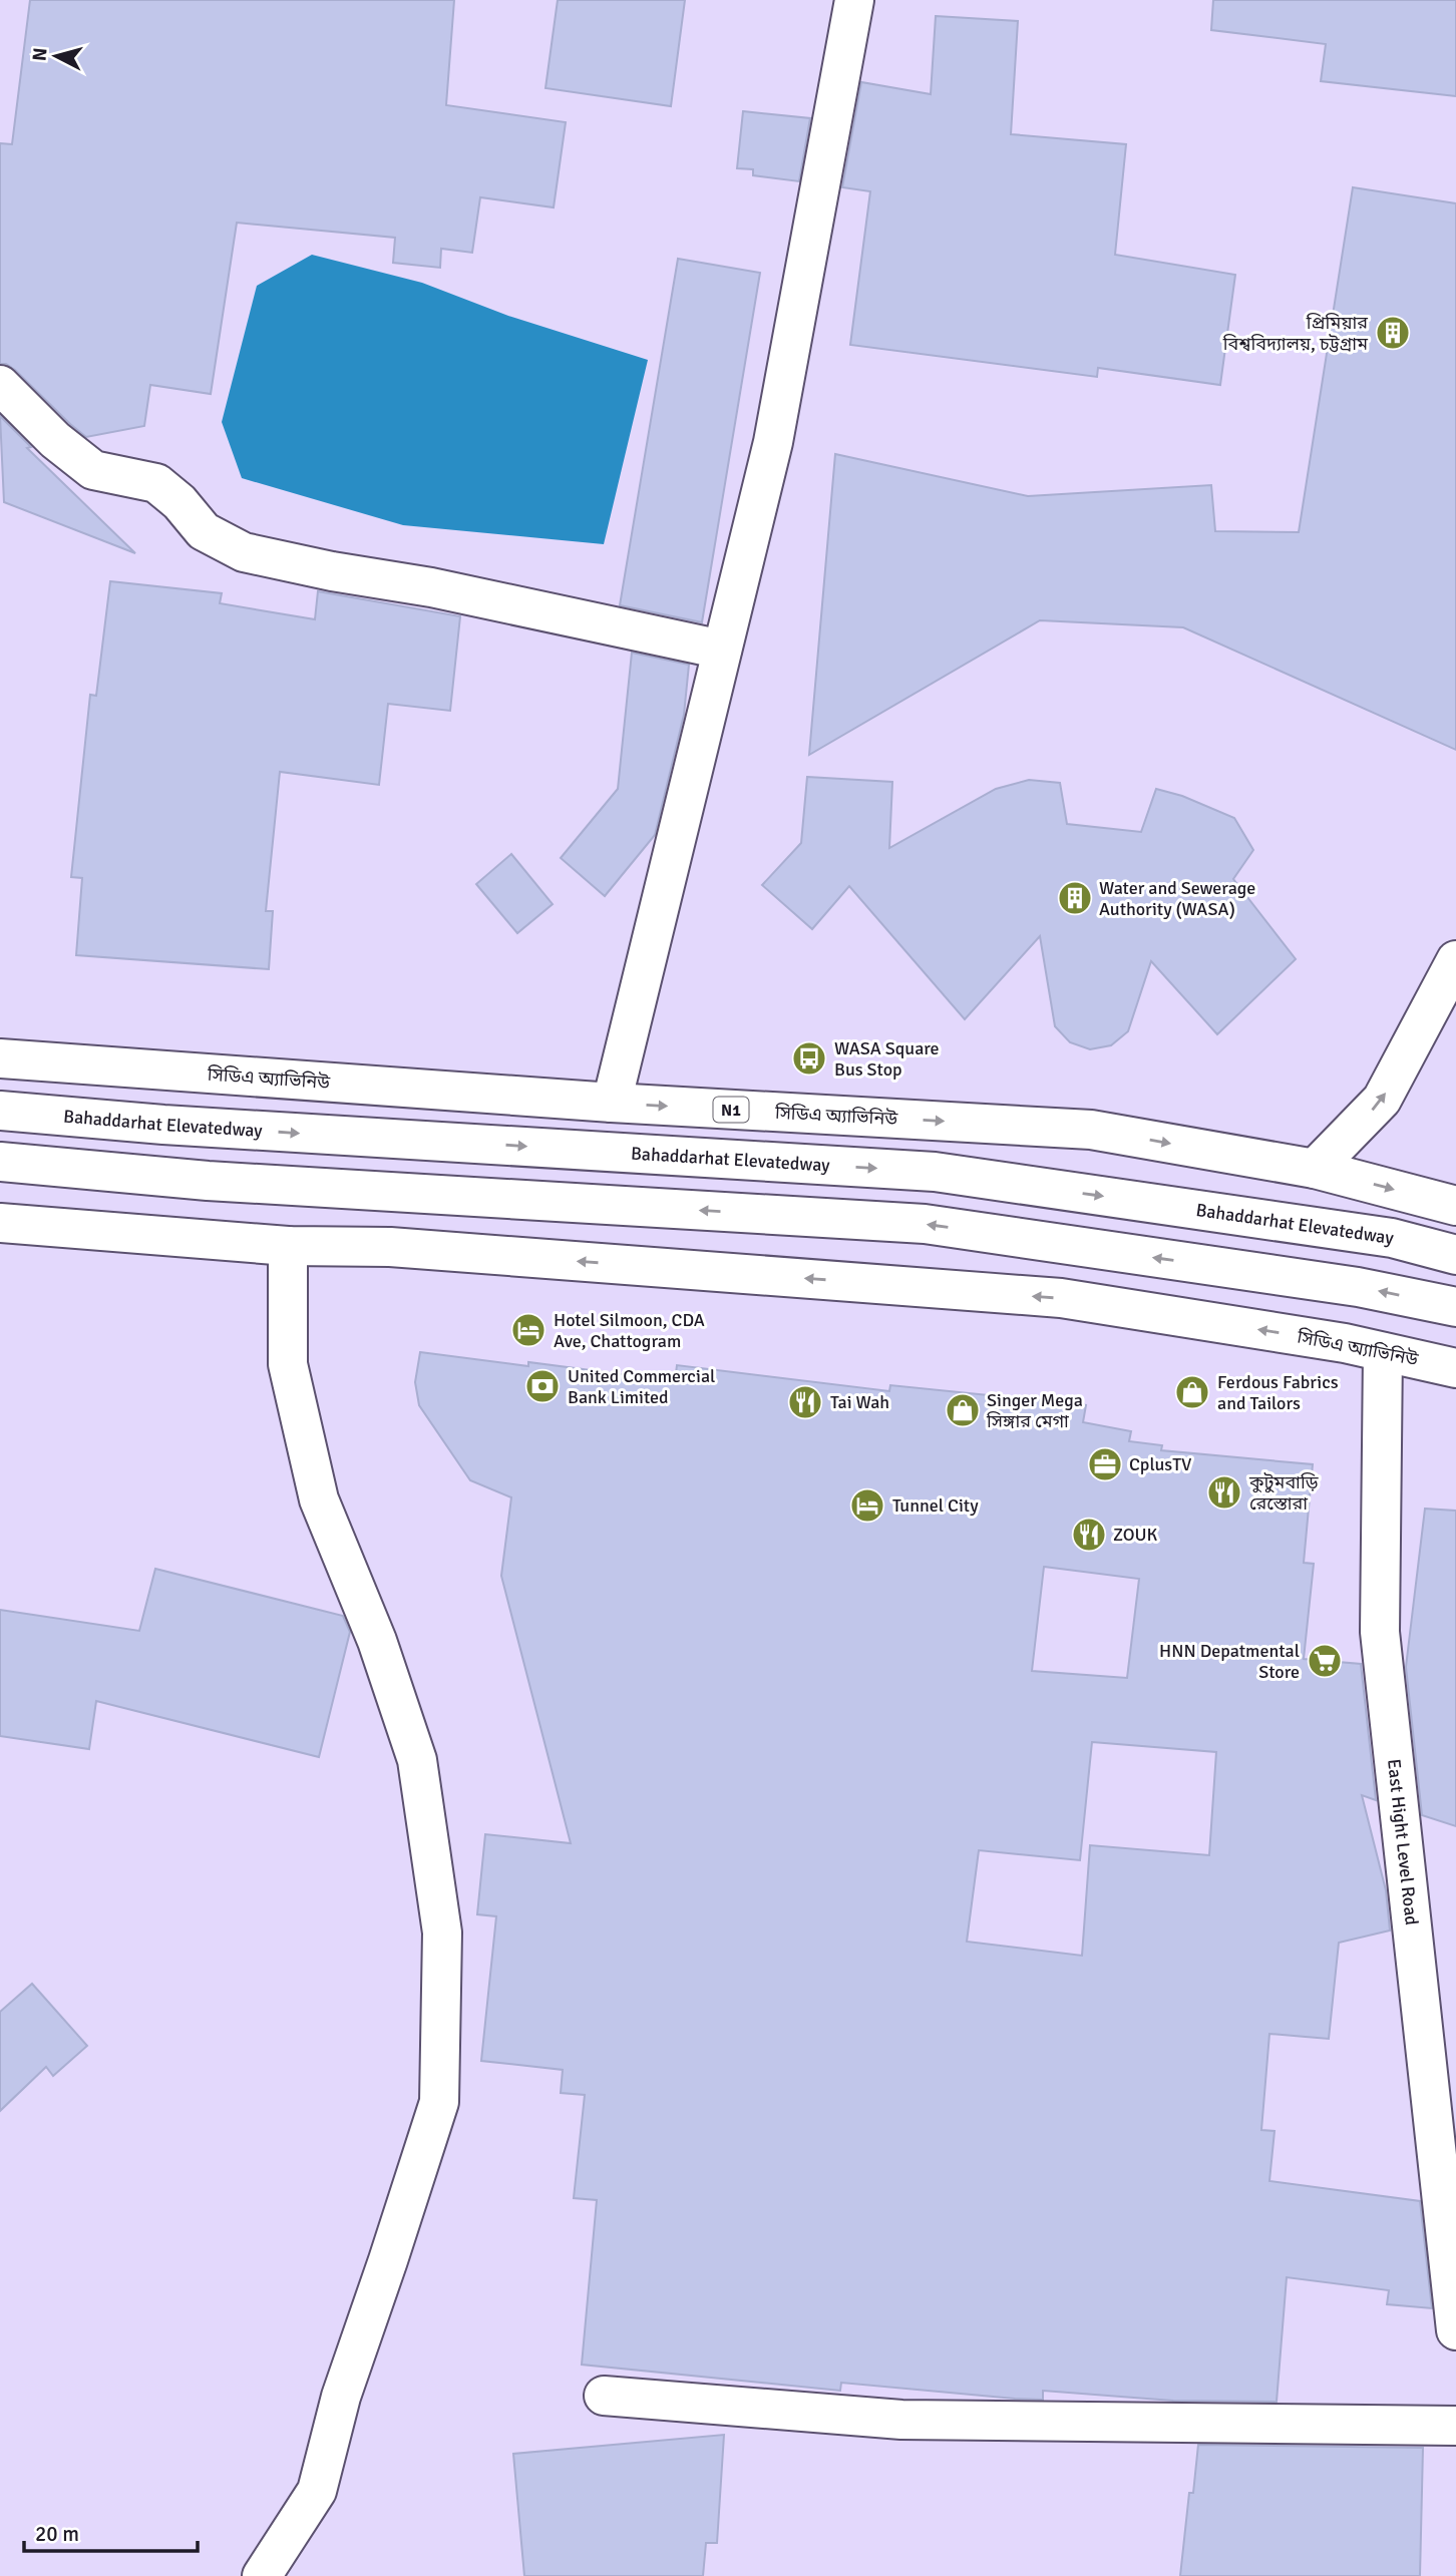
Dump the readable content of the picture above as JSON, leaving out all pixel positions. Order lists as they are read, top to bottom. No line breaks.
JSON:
{"streets":{"main road":["সিডিএ অ্যাভিনিউ","N1","Bahaddarhat Elevatedway","East Hight Level Road"]},"crossings":[["সিডিএ অ্যাভিনিউ","East Hight Level Road"]],"places":{"building":["প্রিমিয়ার বিশ্ববিদ্যালয়, চট্টগ্রাম","Water and Sewerage Authority (WASA)"],"bus stop":["WASA Square Bus Stop"],"hotel":["Hotel Silmoon, CDA Ave, Chattogram","Tunnel City"],"bank":["United Commercial Bank Limited"],"shop":["Ferdous Fabrics and Tailors","Singer Mega সিঙ্গার মেগা"],"restaurant":["Tai Wah","কুটুমবাড়ি রেস্তোরা","ZOUK"],"office":["CplusTV"],"supermarket":["HNN Depatmental Store"]},"scale_bar":"20 m","north":"left"}
